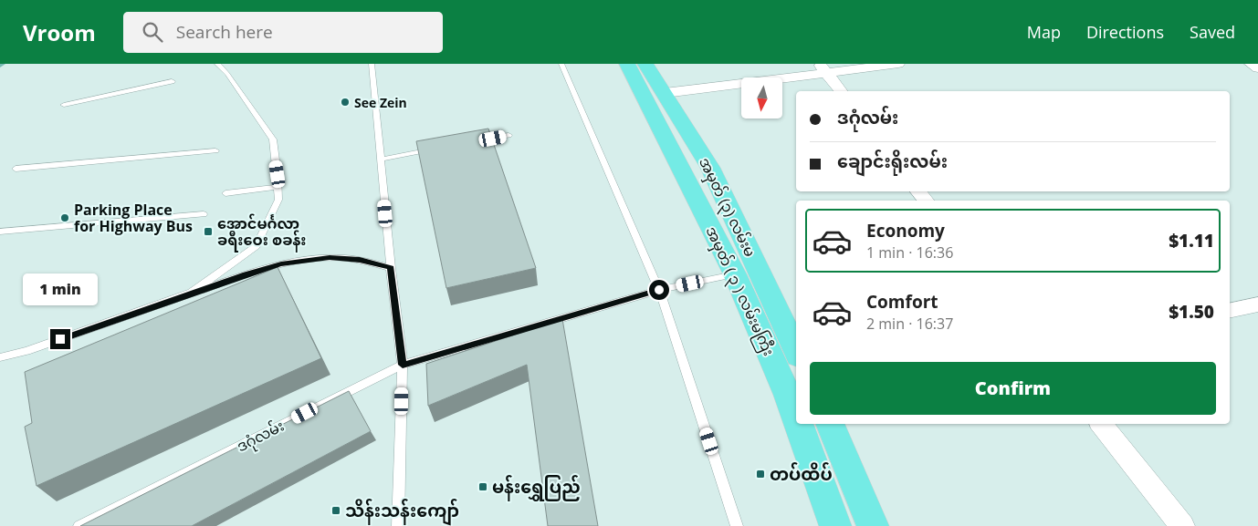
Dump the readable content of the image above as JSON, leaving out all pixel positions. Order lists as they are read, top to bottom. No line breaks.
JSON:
{"streets":{"main road":["အမှတ် (၃) လမ်းမ","အမှတ် ( ၃ ) လမ်းမကြီး"],"lane":["ဒဂုံလမ်း"]},"crossings":[["အမှတ် (၃) လမ်းမ","အမှတ် ( ၃ ) လမ်းမကြီး"],["အမှတ် ( ၃ ) လမ်းမကြီး","ဒဂုံလမ်း"]],"places":{"other":["See Zein","Parking Place for Highway Bus"],"transit":["အောင်မင်္ဂလာ ခရီးဝေး စခန်း","တပ်ထိပ်","မန်းရွှေပြည်","သိန်းသန်းကျော်"]},"north":"bottom","page":{"header":"Vroom","search":"Search here","nav":["Map","Directions","Saved"],"banner":["ဒဂုံလမ်း","ချောင်းရိုးလမ်း"],"list":[{"name":"Economy","note":"1 min · 16:36","value":"$1.11"},{"name":"Comfort","note":"2 min · 16:37","value":"$1.50"}],"bubble":"1 min","buttons":"Confirm"}}
